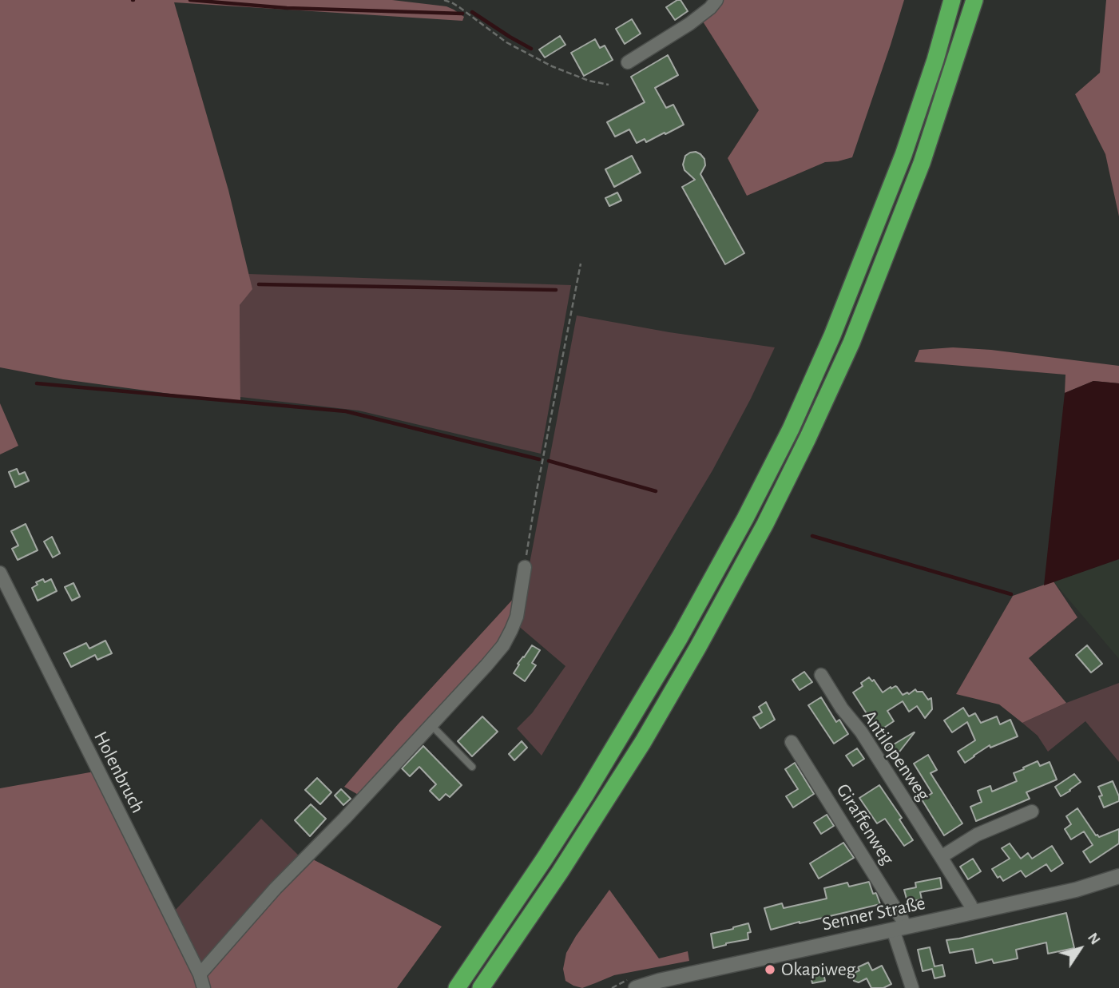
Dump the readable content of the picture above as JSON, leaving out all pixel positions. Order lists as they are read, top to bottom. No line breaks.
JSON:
{"streets":{"street":["Antilopenweg","Holenbruch","Giraffenweg","Senner Straße"]},"crossings":[["Antilopenweg","Senner Straße"],["Giraffenweg","Senner Straße"]],"places":["Okapiweg"],"north":"top right"}
